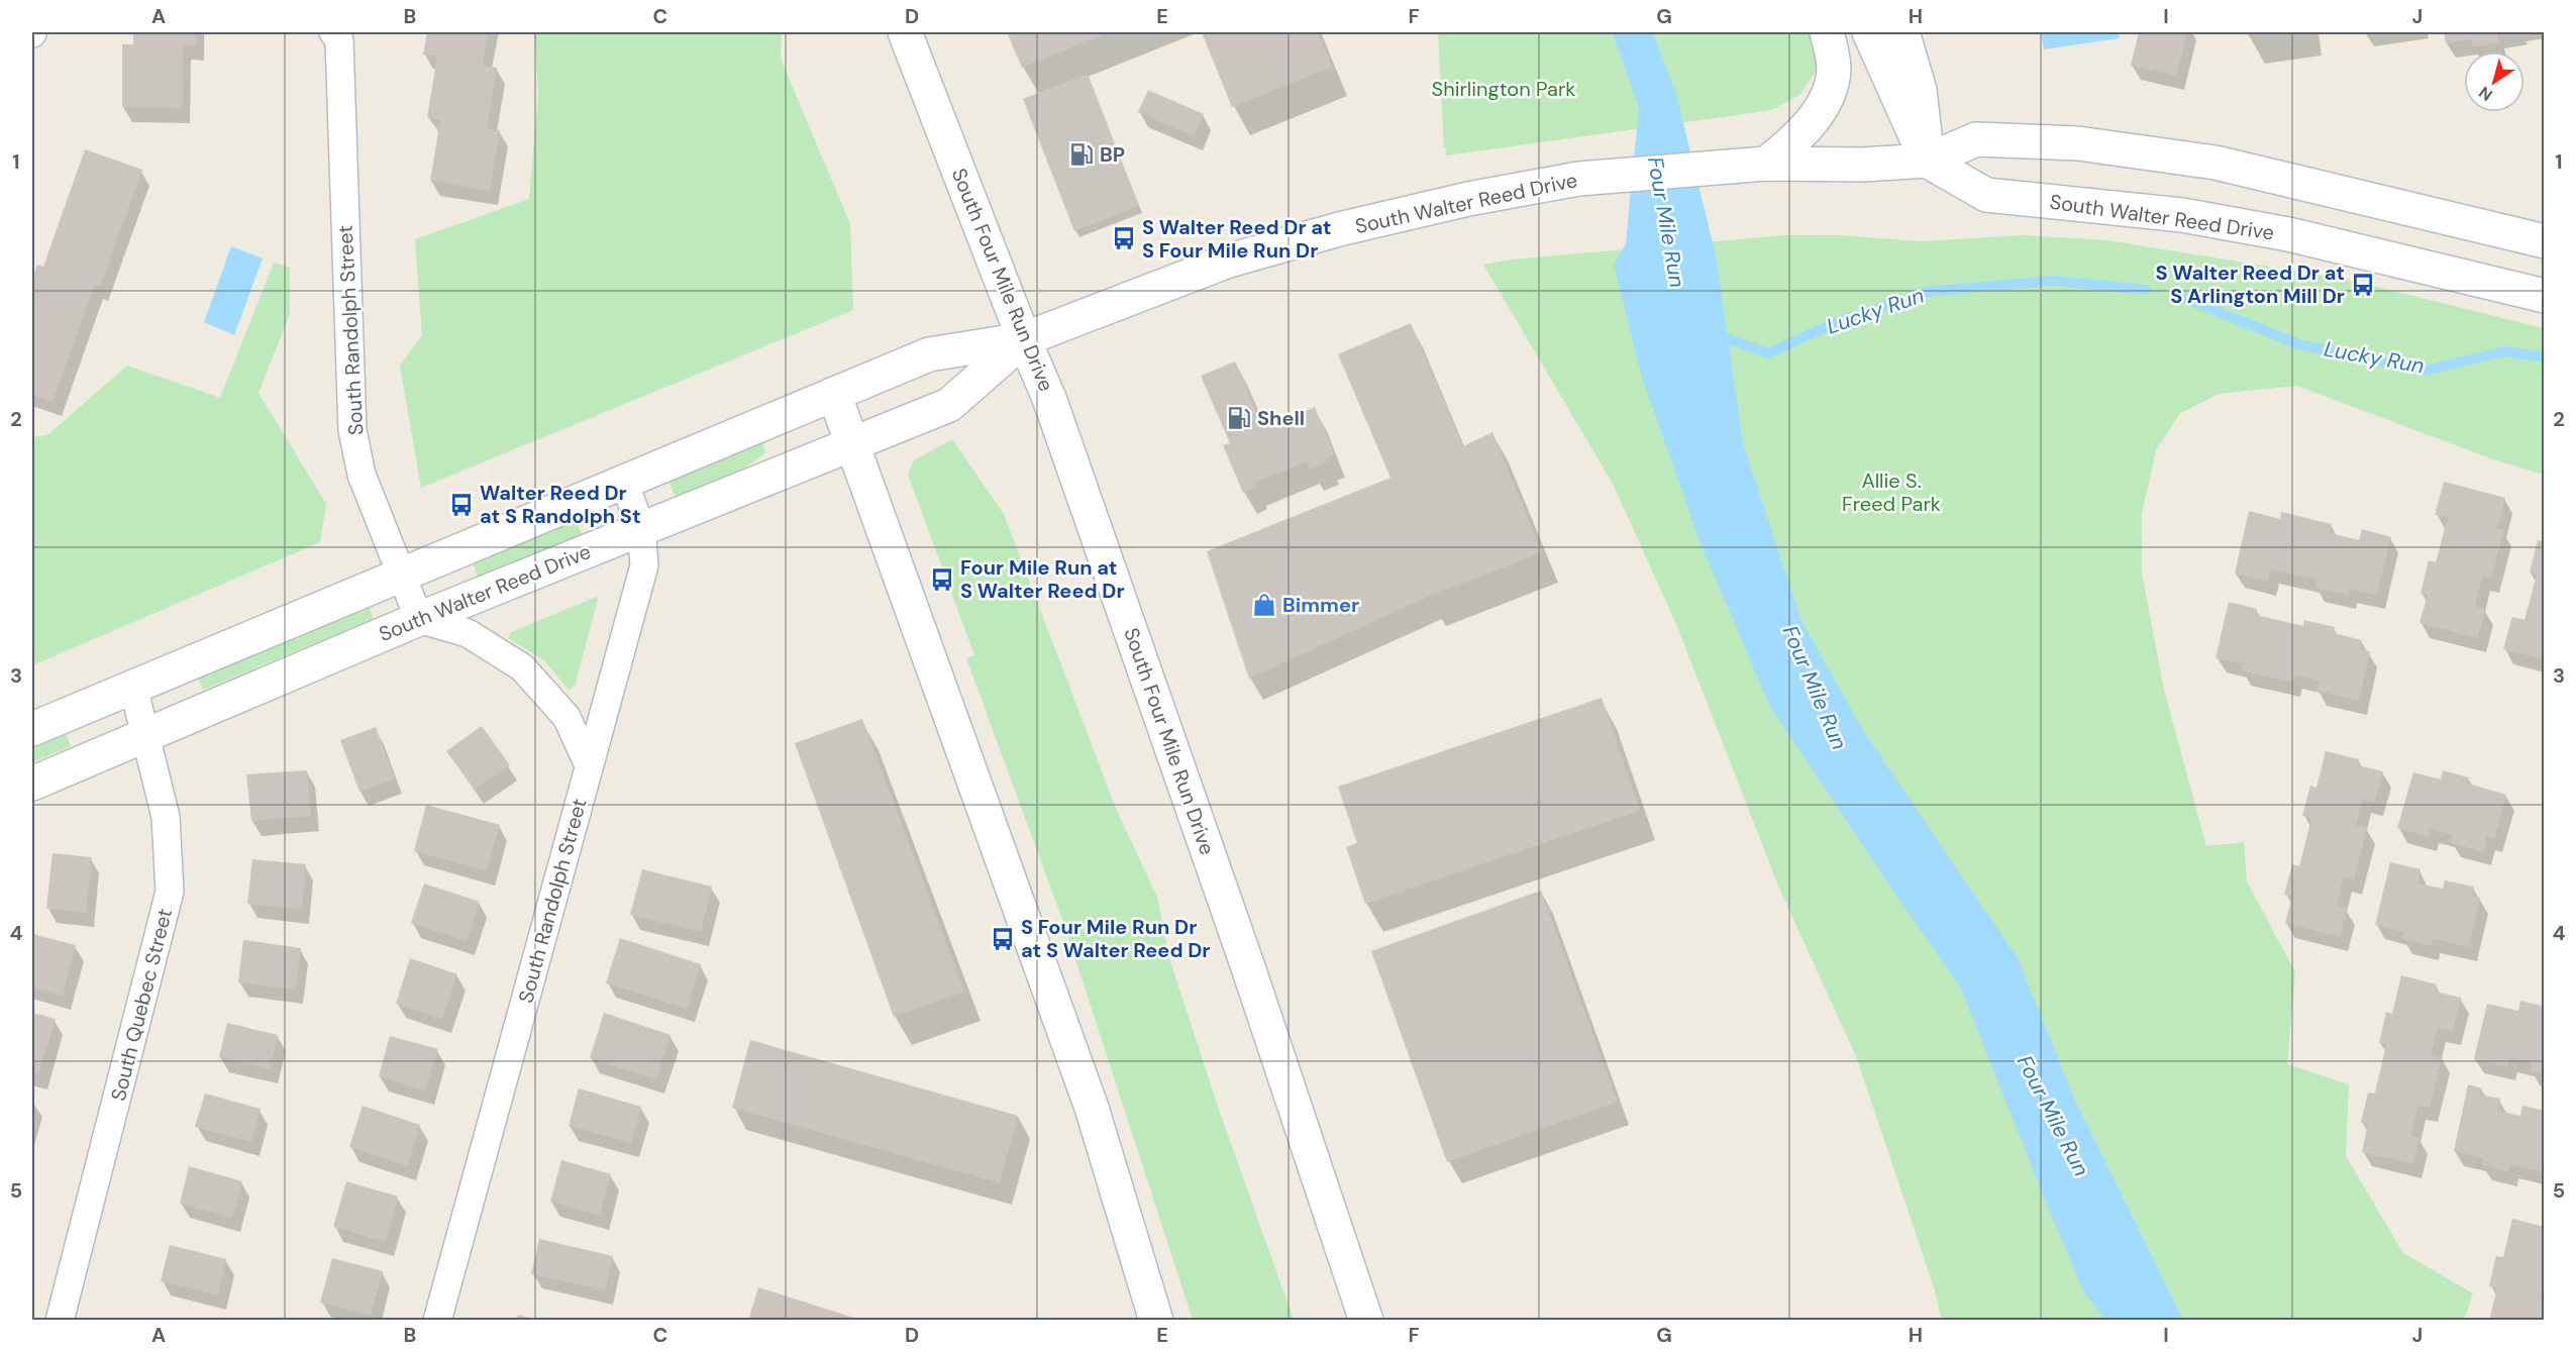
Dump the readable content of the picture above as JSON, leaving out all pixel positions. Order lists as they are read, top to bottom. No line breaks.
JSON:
{"streets":{"main road":["South Walter Reed Drive","South Four Mile Run Drive"],"street":["South Randolph Street","South Quebec Street"]},"crossings":[["South Walter Reed Drive","South Four Mile Run Drive"],["South Walter Reed Drive","South Randolph Street"],["South Walter Reed Drive","South Quebec Street"]],"water":["Four Mile Run","Lucky Run"],"parks":["Shirlington Park","Allie S. Freed Park"],"places":{"fuel station":["BP","Shell"],"bus stop":["S Walter Reed Dr at S Four Mile Run Dr","S Walter Reed Dr at S Arlington Mill Dr","Walter Reed Dr at S Randolph St","Four Mile Run at S Walter Reed Dr","S Four Mile Run Dr at S Walter Reed Dr"],"shop":["Bimmer"]},"north":"bottom left","grid":{"columns":["A","B","C","D","E","F","G","H","I","J"],"rows":["1","2","3","4","5"]}}
